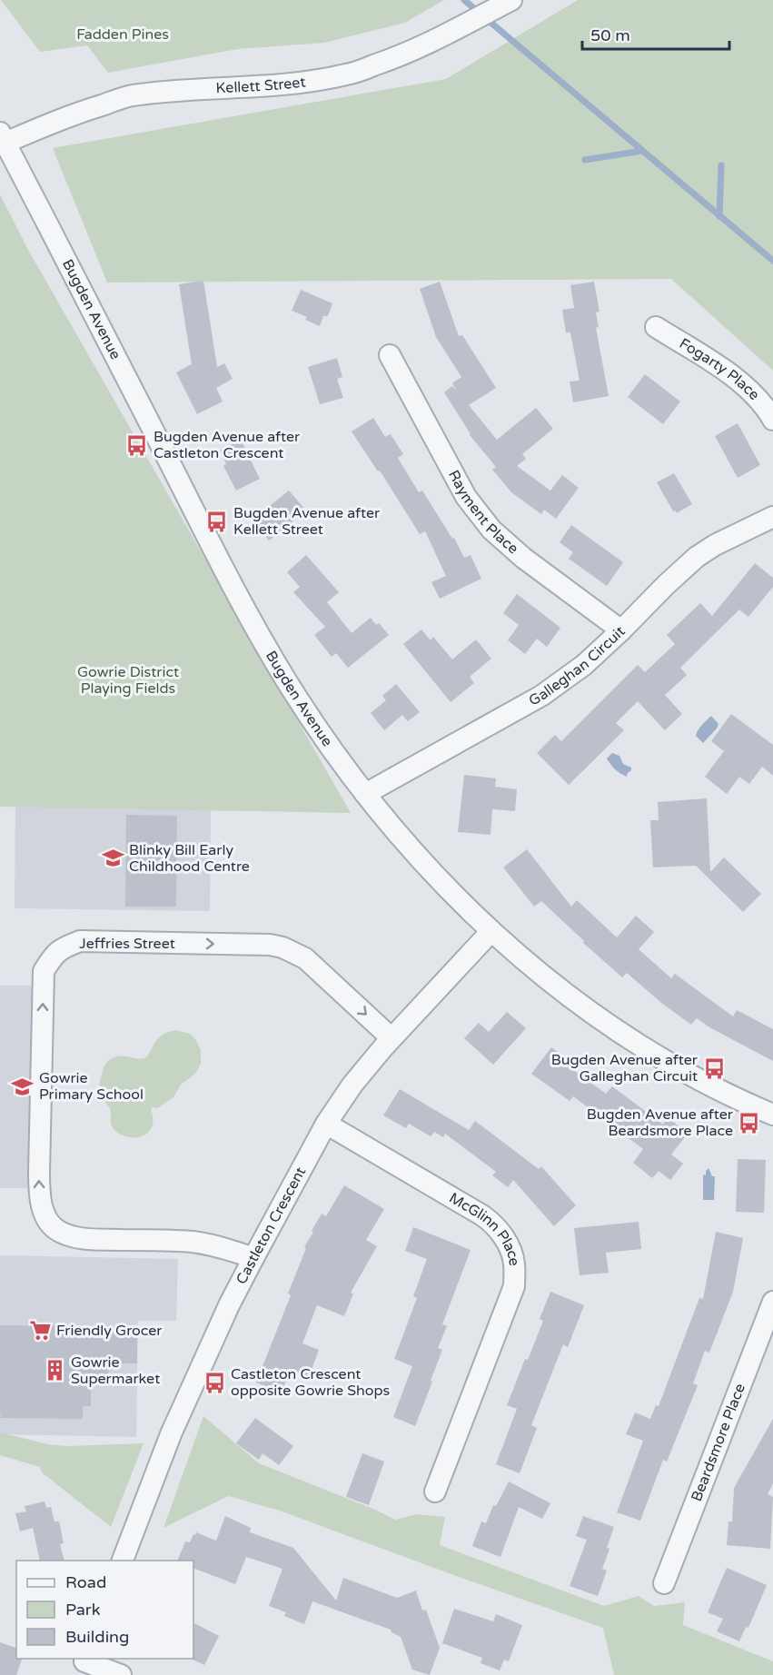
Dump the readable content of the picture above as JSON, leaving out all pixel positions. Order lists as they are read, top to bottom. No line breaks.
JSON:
{"streets":{"street":["Kellett Street","Bugden Avenue","Fogarty Place","Rayment Place","Galleghan Circuit","Jeffries Street","Castleton Crescent","McGlinn Place","Beardsmore Place"]},"crossings":[["Kellett Street","Bugden Avenue"],["Bugden Avenue","Galleghan Circuit"],["Bugden Avenue","Castleton Crescent"],["Rayment Place","Galleghan Circuit"],["Jeffries Street","Castleton Crescent"],["Castleton Crescent","McGlinn Place"]],"parks":["Fadden Pines","Gowrie District Playing Fields"],"places":{"bus stop":["Bugden Avenue after Castleton Crescent","Bugden Avenue after Kellett Street","Bugden Avenue after Galleghan Circuit","Bugden Avenue after Beardsmore Place","Castleton Crescent opposite Gowrie Shops"],"school or university":["Blinky Bill Early Childhood Centre","Gowrie Primary School"],"supermarket":["Friendly Grocer"],"building":["Gowrie Supermarket"]},"legend":["Road","Park","Building"],"scale_bar":"50 m"}
